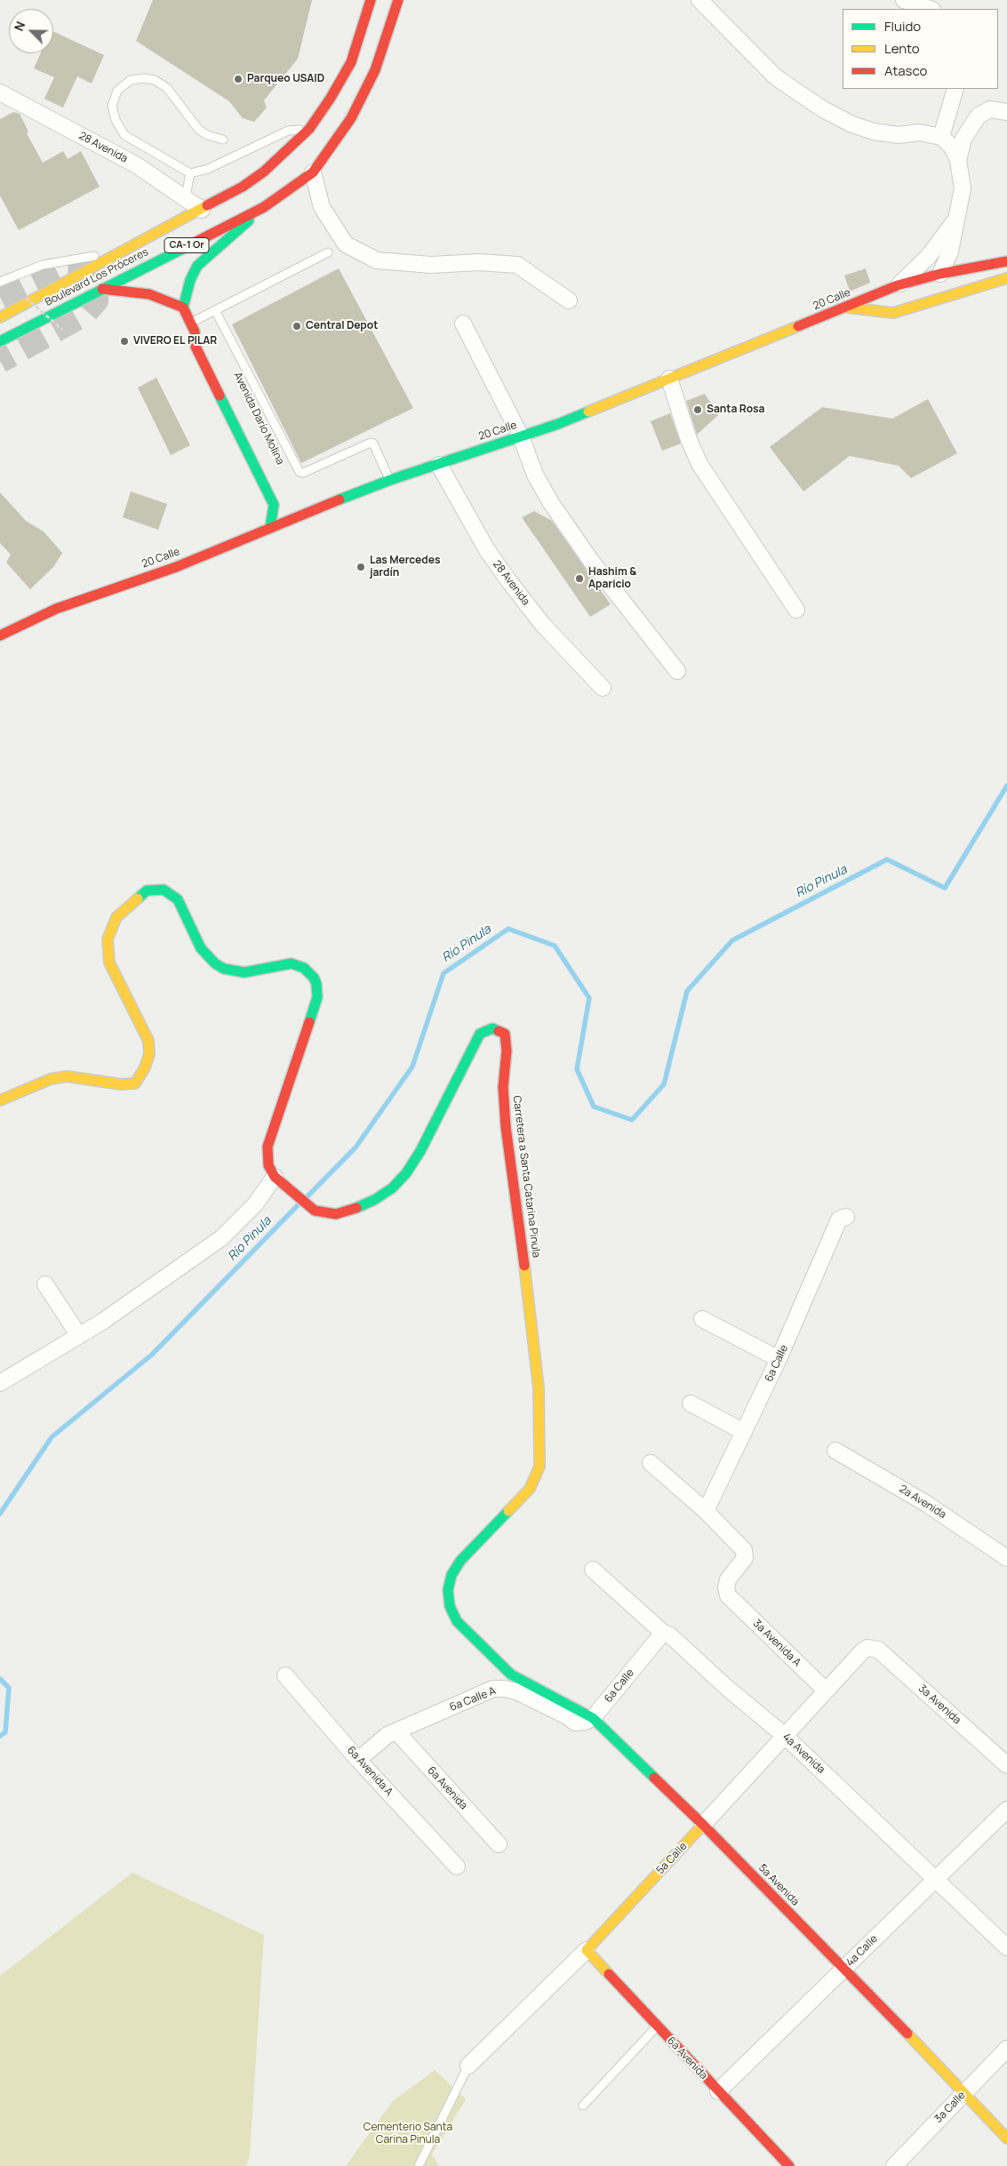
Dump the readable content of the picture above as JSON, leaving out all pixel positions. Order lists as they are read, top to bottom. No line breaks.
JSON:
{"streets":{"main road":["CA-1 Or","Boulevard Los Próceres","20 Calle","Carretera a Santa Catarina Pinula","6a Avenida","5a Calle","5a Avenida"],"street":["28 Avenida","6a Calle","2a Avenida","3a Avenida A","6a Calle A","3a Avenida","4a Avenida","6a Avenida A","4a Calle","3a Calle"]},"crossings":[["28 Avenida","Boulevard Los Próceres"],["28 Avenida","20 Calle"],["Carretera a Santa Catarina Pinula","5a Avenida"],["6a Calle","3a Avenida A"],["6a Calle","6a Calle A"],["6a Calle","4a Avenida"],["6a Calle","5a Avenida"],["3a Avenida A","5a Calle"],["6a Calle A","6a Avenida A"],["6a Calle A","6a Avenida"],["6a Calle A","5a Avenida"],["3a Avenida","5a Calle"],["4a Avenida","5a Calle"],["4a Avenida","4a Calle"],["6a Avenida","5a Calle"],["6a Avenida","4a Calle"],["5a Calle","5a Avenida"],["5a Avenida","4a Calle"],["5a Avenida","3a Calle"]],"water":["Río Pinula"],"parks":["Cementerio Santa Carina Pinula"],"places":["Parqueo USAID","Central Depot","VIVERO EL PILAR","Santa Rosa","Las Mercedes jardín","Hashim & Aparicio"],"legend":["Fluido","Lento","Atasco"],"north":"top left"}
